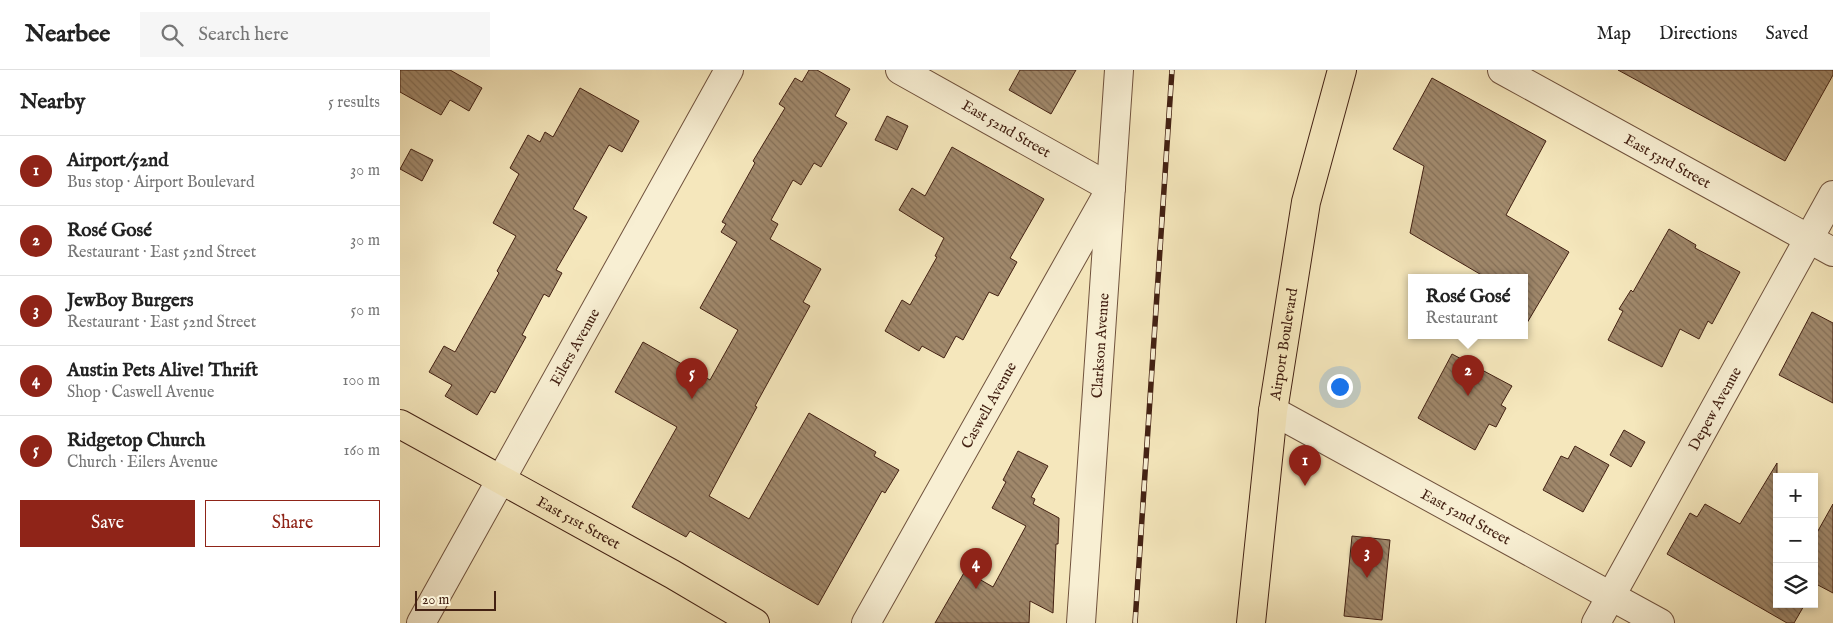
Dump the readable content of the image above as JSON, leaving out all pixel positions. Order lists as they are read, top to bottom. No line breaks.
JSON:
{"streets":{"main road":["Airport Boulevard","East 51st Street"],"street":["East 52nd Street","East 53rd Street","Eilers Avenue","Clarkson Avenue","Caswell Avenue","Depew Avenue"]},"crossings":[["East 52nd Street","Airport Boulevard"],["East 52nd Street","Clarkson Avenue"],["East 52nd Street","Caswell Avenue"],["East 52nd Street","Depew Avenue"],["East 53rd Street","Depew Avenue"],["Eilers Avenue","East 51st Street"],["Clarkson Avenue","Caswell Avenue"]],"scale_bar":"20 m","page":{"header":"Nearbee","search":"Search here","nav":["Map","Directions","Saved"],"heading":["Nearby","5 results"],"list":[{"mark":"1","name":"Airport/52nd","note":"Bus stop · Airport Boulevard","value":"30 m"},{"mark":"2","name":"Rosé Gosé","note":"Restaurant · East 52nd Street","value":"30 m"},{"mark":"3","name":"JewBoy Burgers","note":"Restaurant · East 52nd Street","value":"50 m"},{"mark":"4","name":"Austin Pets Alive! Thrift","note":"Shop · Caswell Avenue","value":"100 m"},{"mark":"5","name":"Ridgetop Church","note":"Church · Eilers Avenue","value":"160 m"}],"popup":["Rosé Gosé","Restaurant"],"pins":["2","5","1","3","4"],"map_buttons":["+","−"],"buttons":["Save","Share"],"scale":"20 m"}}
